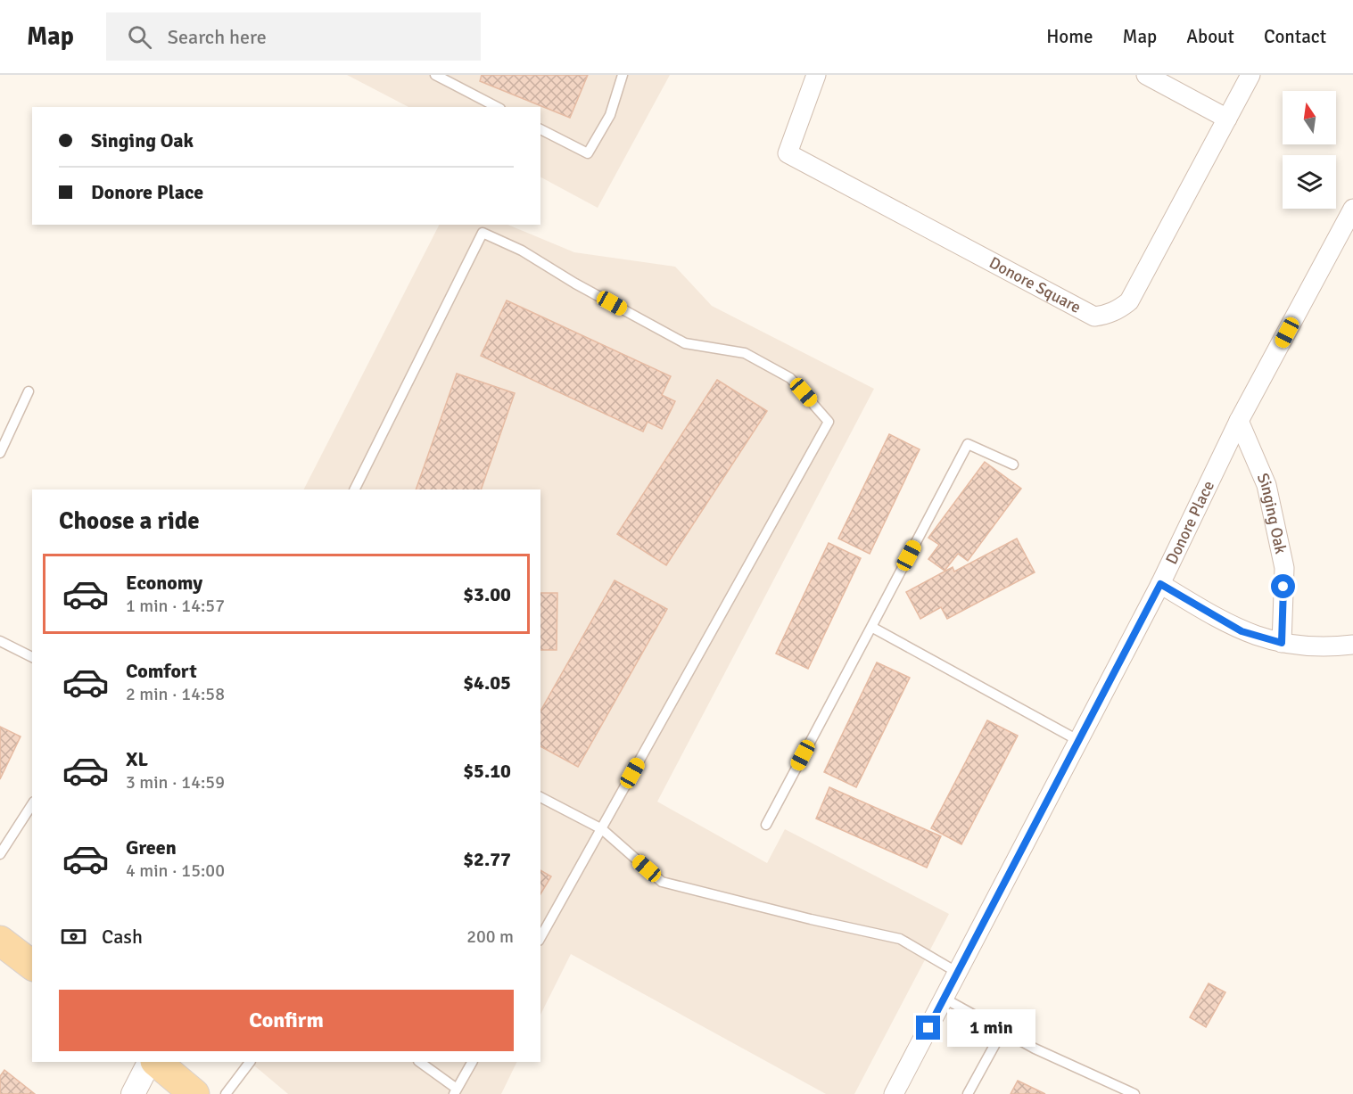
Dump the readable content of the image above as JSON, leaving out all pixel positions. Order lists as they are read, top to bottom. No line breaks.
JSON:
{"streets":{"street":["Donore Square","Singing Oak","Donore Place"]},"crossings":[["Singing Oak","Donore Place"]],"north":"top","page":{"header":"Map","search":"Search here","nav":["Home","Map","About","Contact"],"banner":["Singing Oak","Donore Place"],"heading":"Choose a ride","list":[{"name":"Economy","note":"1 min · 14:57","value":"$3.00"},{"name":"Comfort","note":"2 min · 14:58","value":"$4.05"},{"name":"XL","note":"3 min · 14:59","value":"$5.10"},{"name":"Green","note":"4 min · 15:00","value":"$2.77"}],"pay":["Cash","200 m"],"buttons":"Confirm","bubble":"1 min"}}
